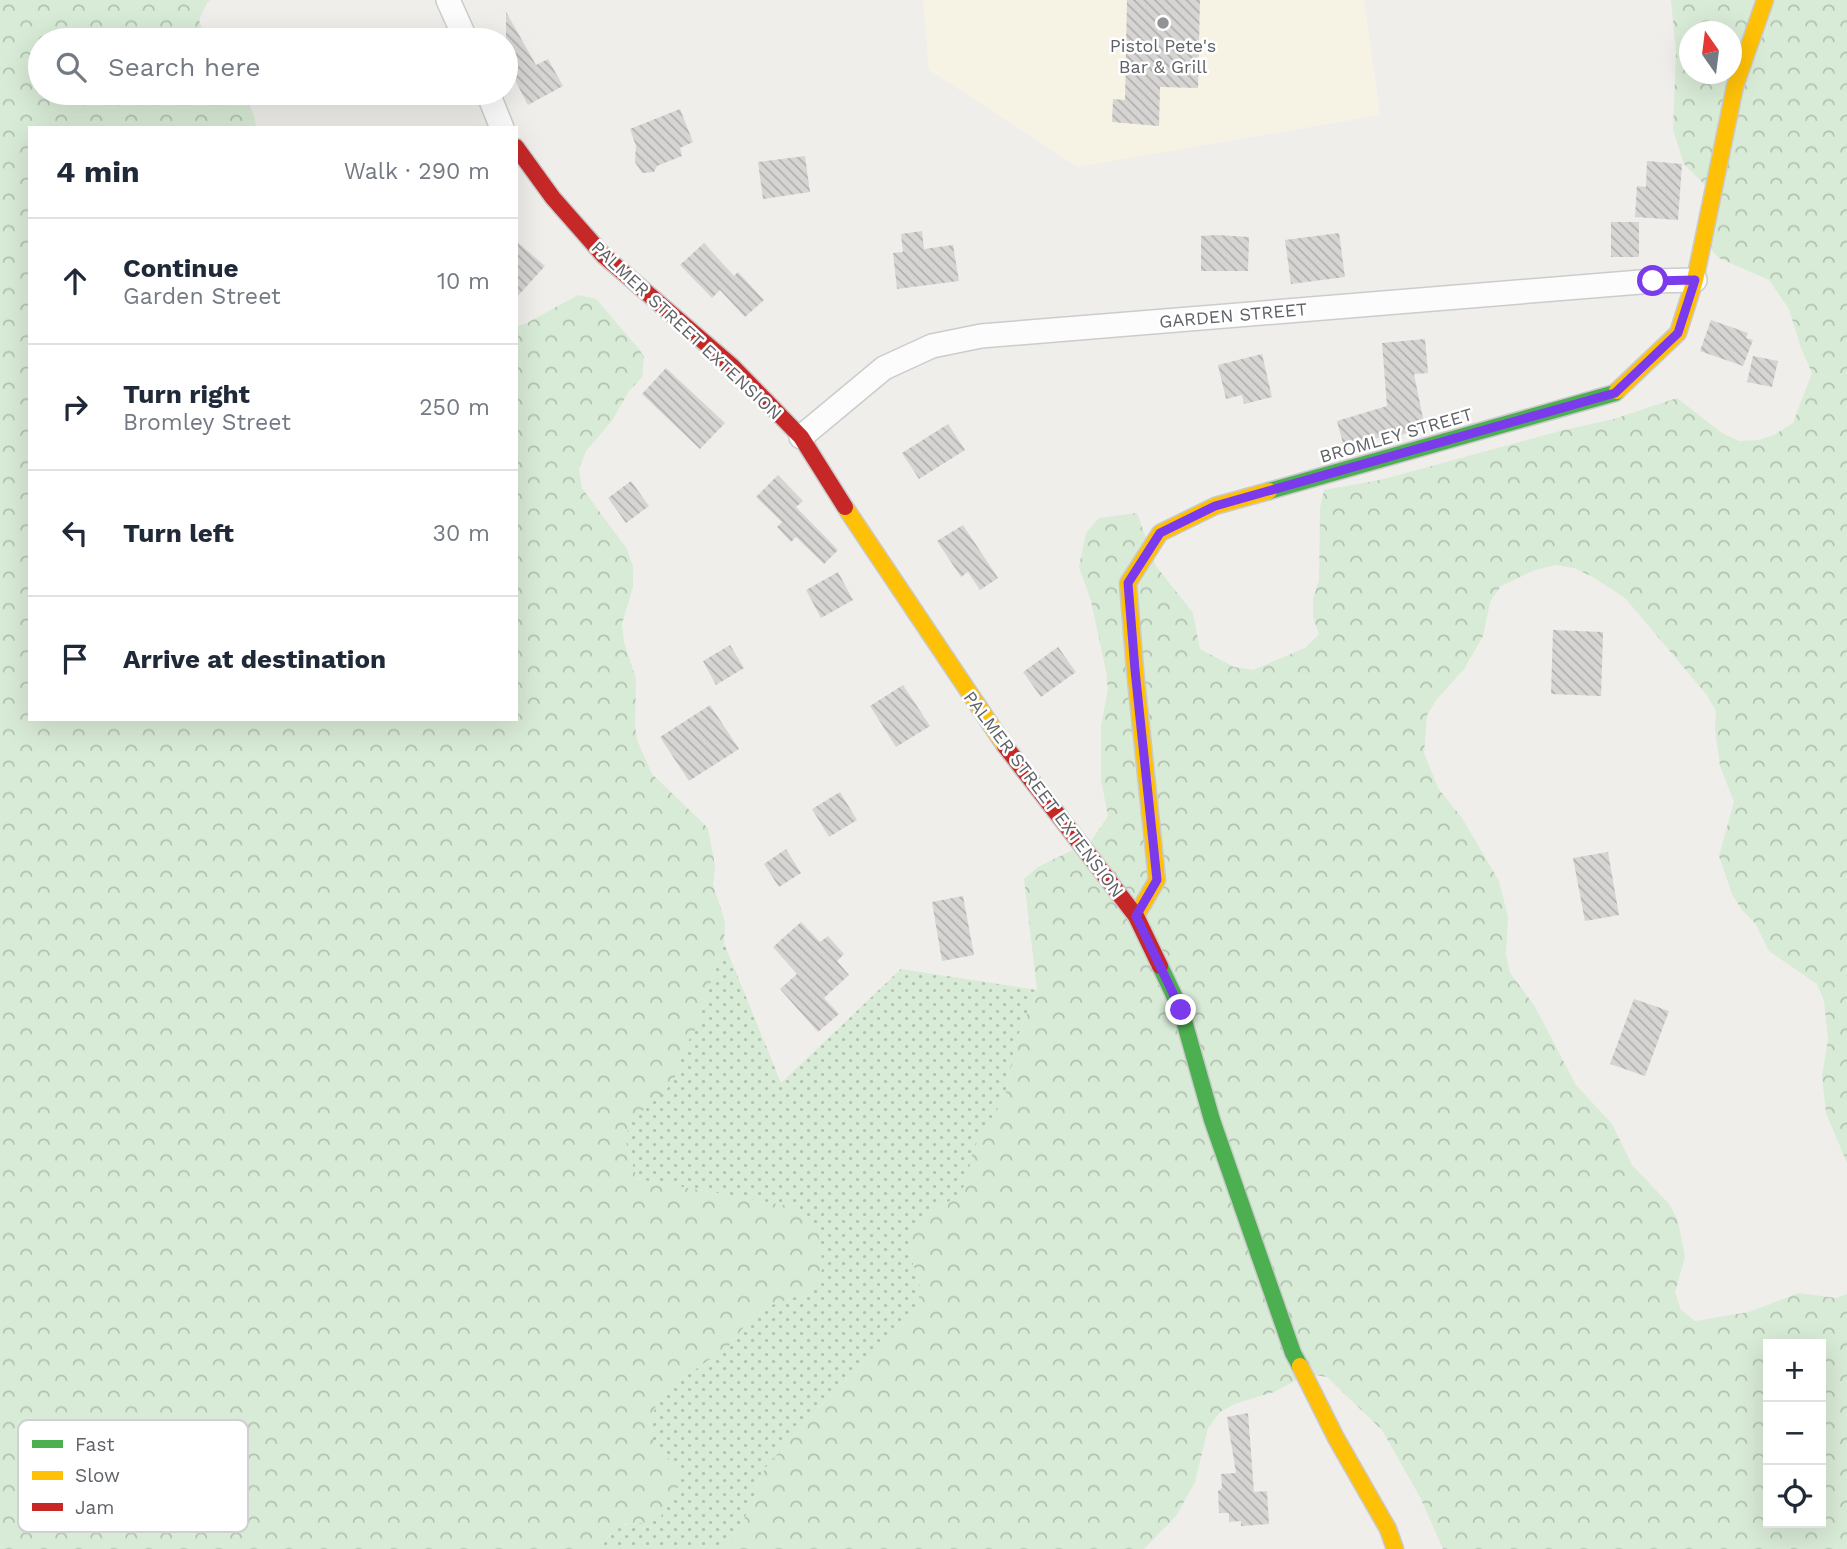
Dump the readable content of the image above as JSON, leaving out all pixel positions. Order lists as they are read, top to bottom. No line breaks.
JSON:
{"streets":{"street":["GARDEN STREET","PALMER STREET EXTENSION","BROMLEY STREET"]},"crossings":[["GARDEN STREET","PALMER STREET EXTENSION"],["GARDEN STREET","BROMLEY STREET"],["PALMER STREET EXTENSION","BROMLEY STREET"]],"places":["Pistol Pete's Bar & Grill"],"legend":["Fast","Slow","Jam"],"north":"top","page":{"search":"Search here","heading":["4 min","Walk · 290 m"],"list":[["Continue","Garden Street","10 m"],["Turn right","Bromley Street","250 m"],["Turn left","30 m"],"Arrive at destination"],"map_buttons":["+","−"]}}
